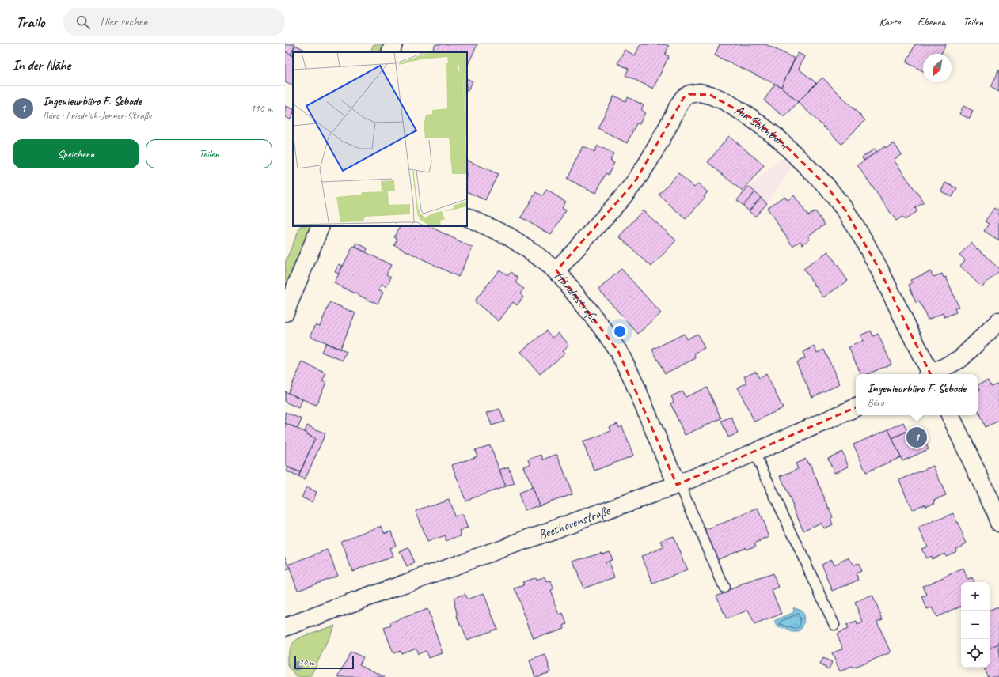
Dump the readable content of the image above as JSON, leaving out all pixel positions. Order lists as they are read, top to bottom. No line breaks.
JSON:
{"streets":{"street":["Am Sölenborn","Händelstraße","Beethovenstraße"]},"crossings":[["Am Sölenborn","Händelstraße"],["Händelstraße","Beethovenstraße"]],"scale_bar":"20 m","north":"bottom left","page":{"header":"Trailo","search":"Hier suchen","nav":["Karte","Ebenen","Teilen"],"heading":"In der Nähe","list":[{"mark":"1","name":"Ingenieurbüro F. Sebode","note":"Büro · Friedrich-Jenner-Straße","value":"110 m"}],"buttons":["Speichern","Teilen"],"popup":["Ingenieurbüro F. Sebode","Büro"],"pins":"1","map_buttons":["+","−"],"scale":"20 m"}}
